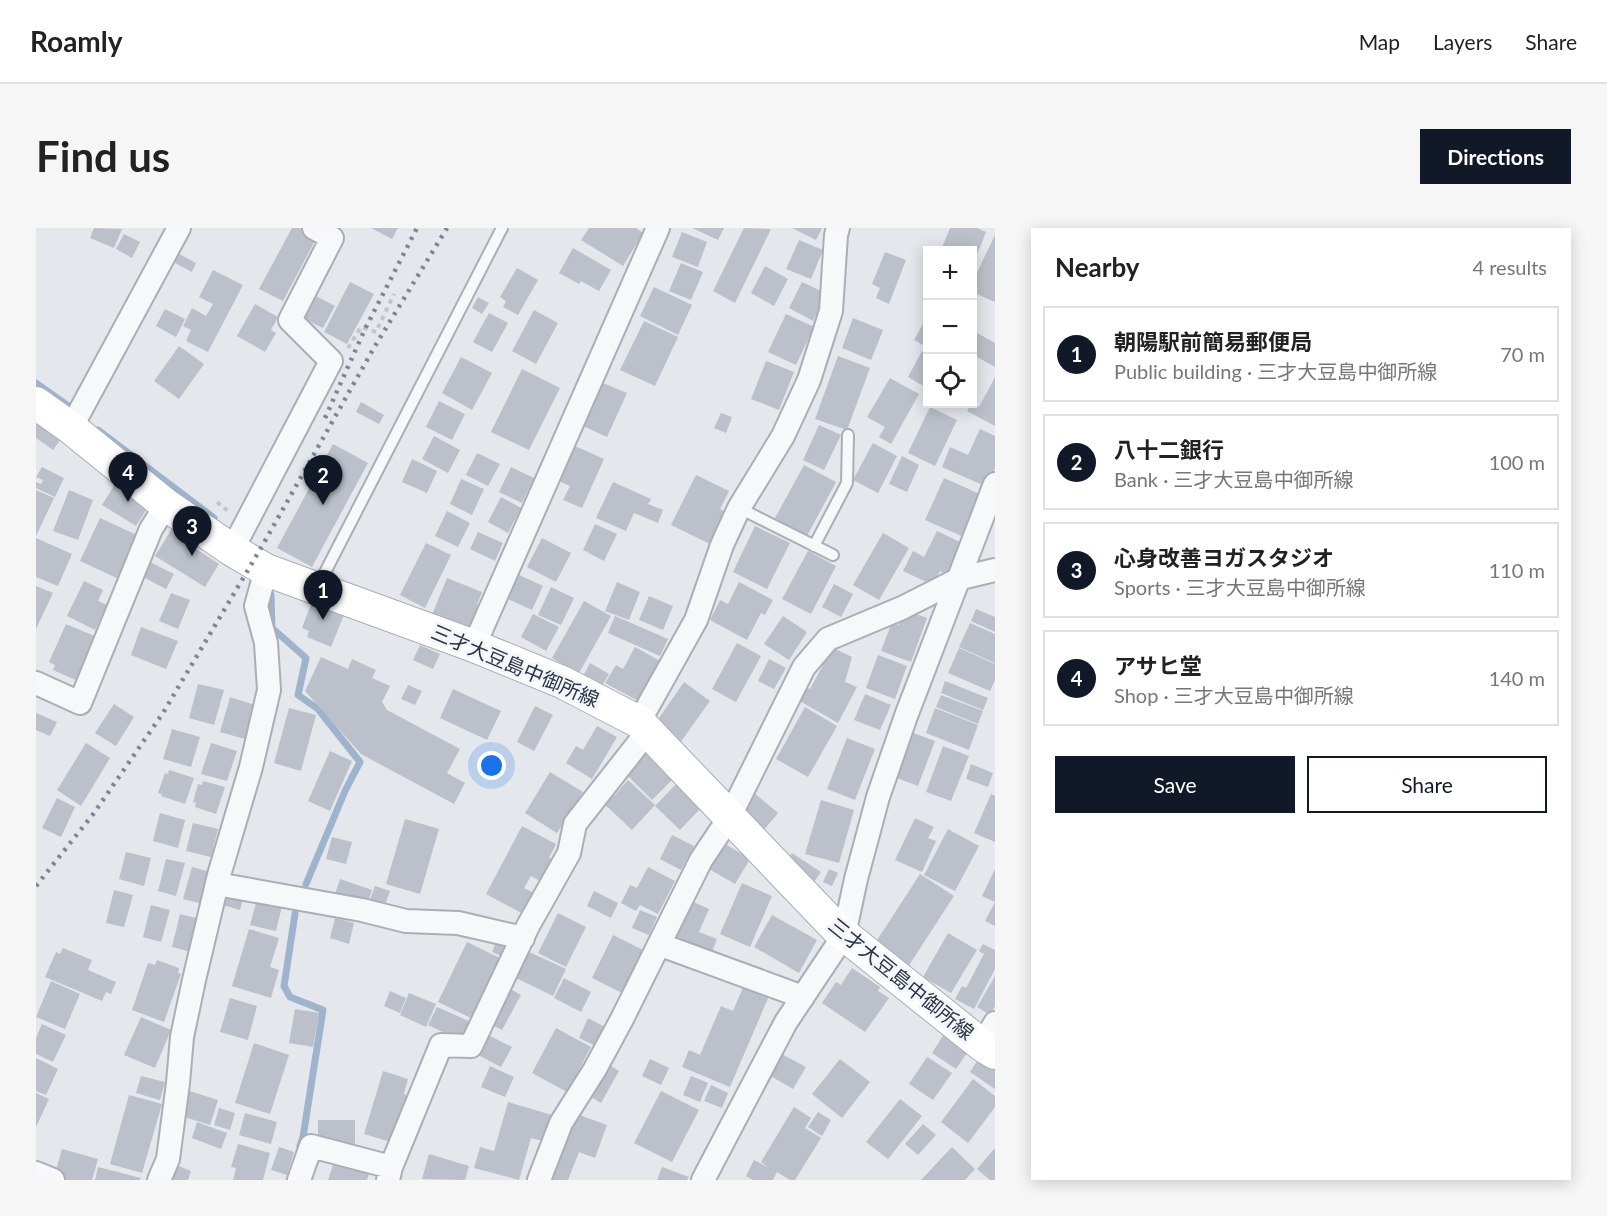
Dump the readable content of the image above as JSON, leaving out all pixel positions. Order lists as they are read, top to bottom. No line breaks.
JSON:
{"streets":{"main road":["三才大豆島中御所線"]},"page":{"header":"Roamly","nav":["Map","Layers","Share"],"buttons":["Directions",["Save","Share"]],"title":"Find us","heading":["Nearby","4 results"],"map_buttons":["+","−"],"list":[{"mark":"1","name":"朝陽駅前簡易郵便局","note":"Public building · 三才大豆島中御所線","value":"70 m"},{"mark":"2","name":"八十二銀行","note":"Bank · 三才大豆島中御所線","value":"100 m"},{"mark":"3","name":"心身改善ヨガスタジオ","note":"Sports · 三才大豆島中御所線","value":"110 m"},{"mark":"4","name":"アサヒ堂","note":"Shop · 三才大豆島中御所線","value":"140 m"}],"pins":["4","2","3","1"]}}
